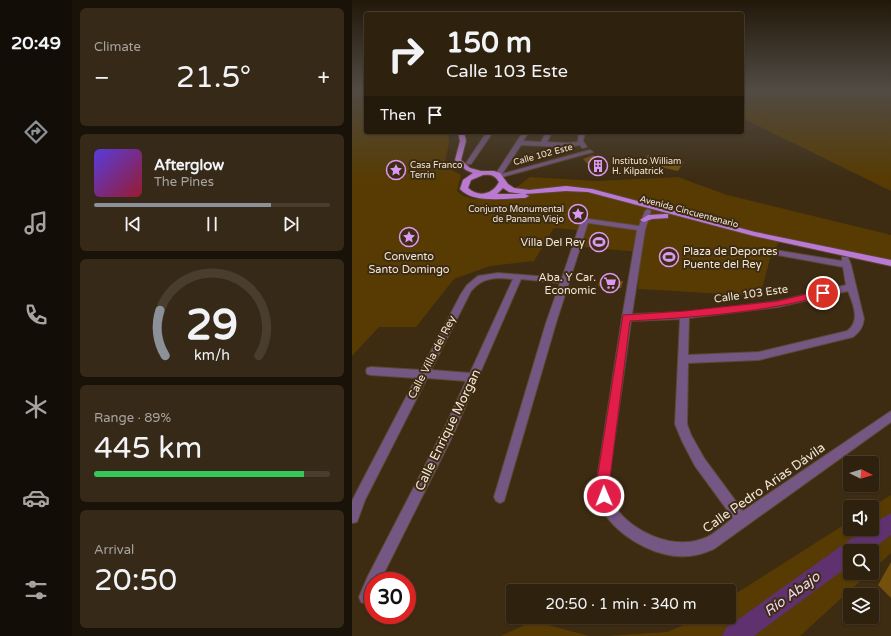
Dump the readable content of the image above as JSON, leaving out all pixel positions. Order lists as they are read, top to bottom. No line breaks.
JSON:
{"streets":{"main road":["Avenida Cincuentenario"],"street":["Calle 102 Este","Calle 103 Este","Calle Villa del Rey","Calle Enrique Morgan","Calle Pedro Arias Dávila"]},"crossings":[["Calle 102 Este","Avenida Cincuentenario"],["Avenida Cincuentenario","Calle Pedro Arias Dávila"],["Calle 103 Este","Calle Pedro Arias Dávila"],["Calle Villa del Rey","Calle Enrique Morgan"]],"water":["Río Abajo"],"places":{"building":["Instituto William H. Kilpatrick"],"place":["Casa Franco Terrin","Conjunto Monumental de Panama Viejo","Convento Santo Domingo"],"sports":["Villa Del Rey","Plaza de Deportes Puente del Rey"],"supermarket":["Aba. Y Car. Economic"]},"north":"right","page":{"tabs":"20:49","tile":["Climate",["Range · 89%","445 km"],["Arrival","20:50"]],"turn":["150 m","Calle 103 Este"],"heat":["−","21.5°","+"],"then":"Then","song":["Afterglow","The Pines"],"limit":"30","trip":"20:50 · 1 min · 340 m","gauge":["29","km/h"]}}
